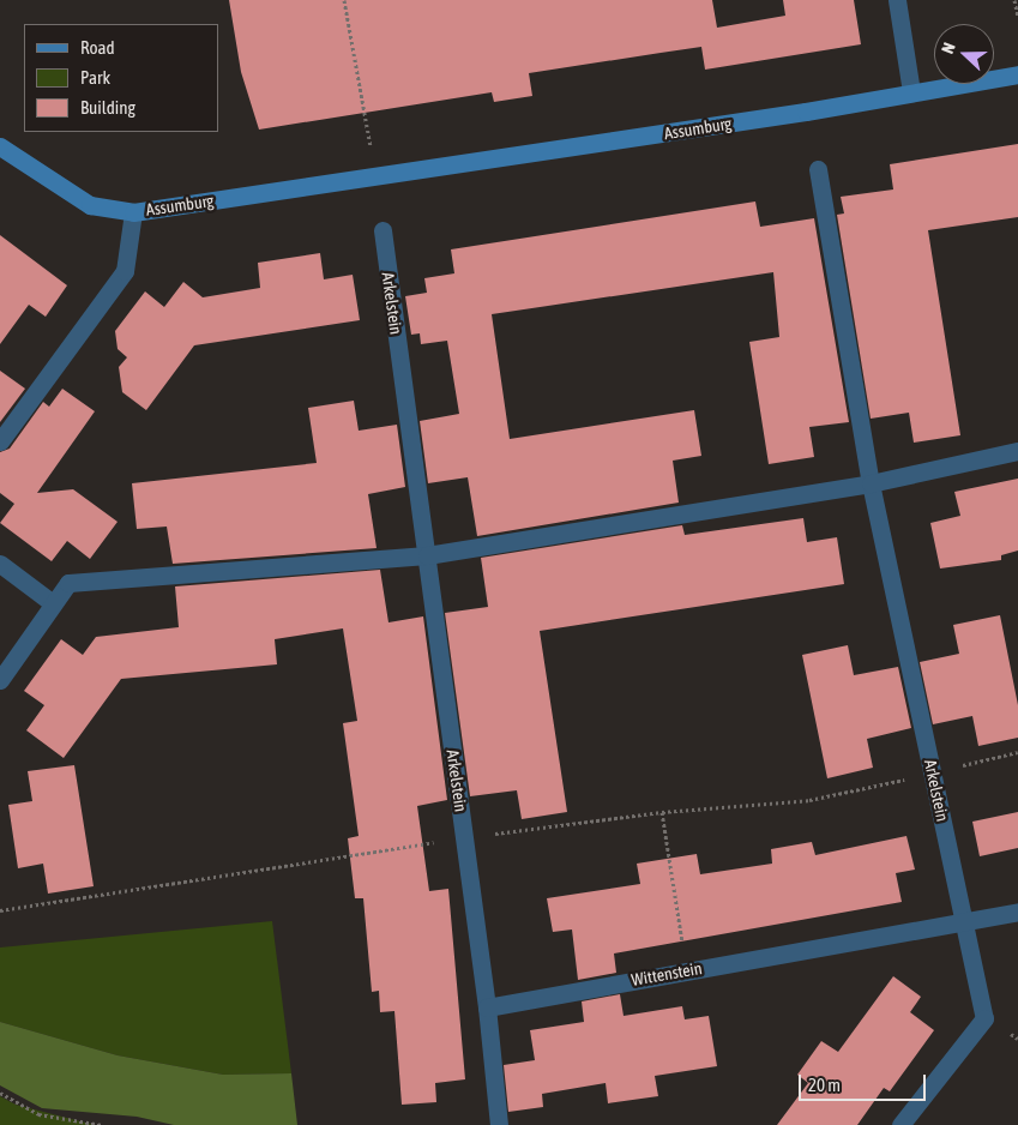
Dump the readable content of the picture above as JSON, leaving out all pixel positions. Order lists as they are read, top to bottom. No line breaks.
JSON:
{"streets":{"street":["Assumburg","Arkelstein","Wittenstein"]},"crossings":[["Arkelstein","Wittenstein"]],"legend":["Road","Park","Building"],"scale_bar":"20 m","north":"left"}
